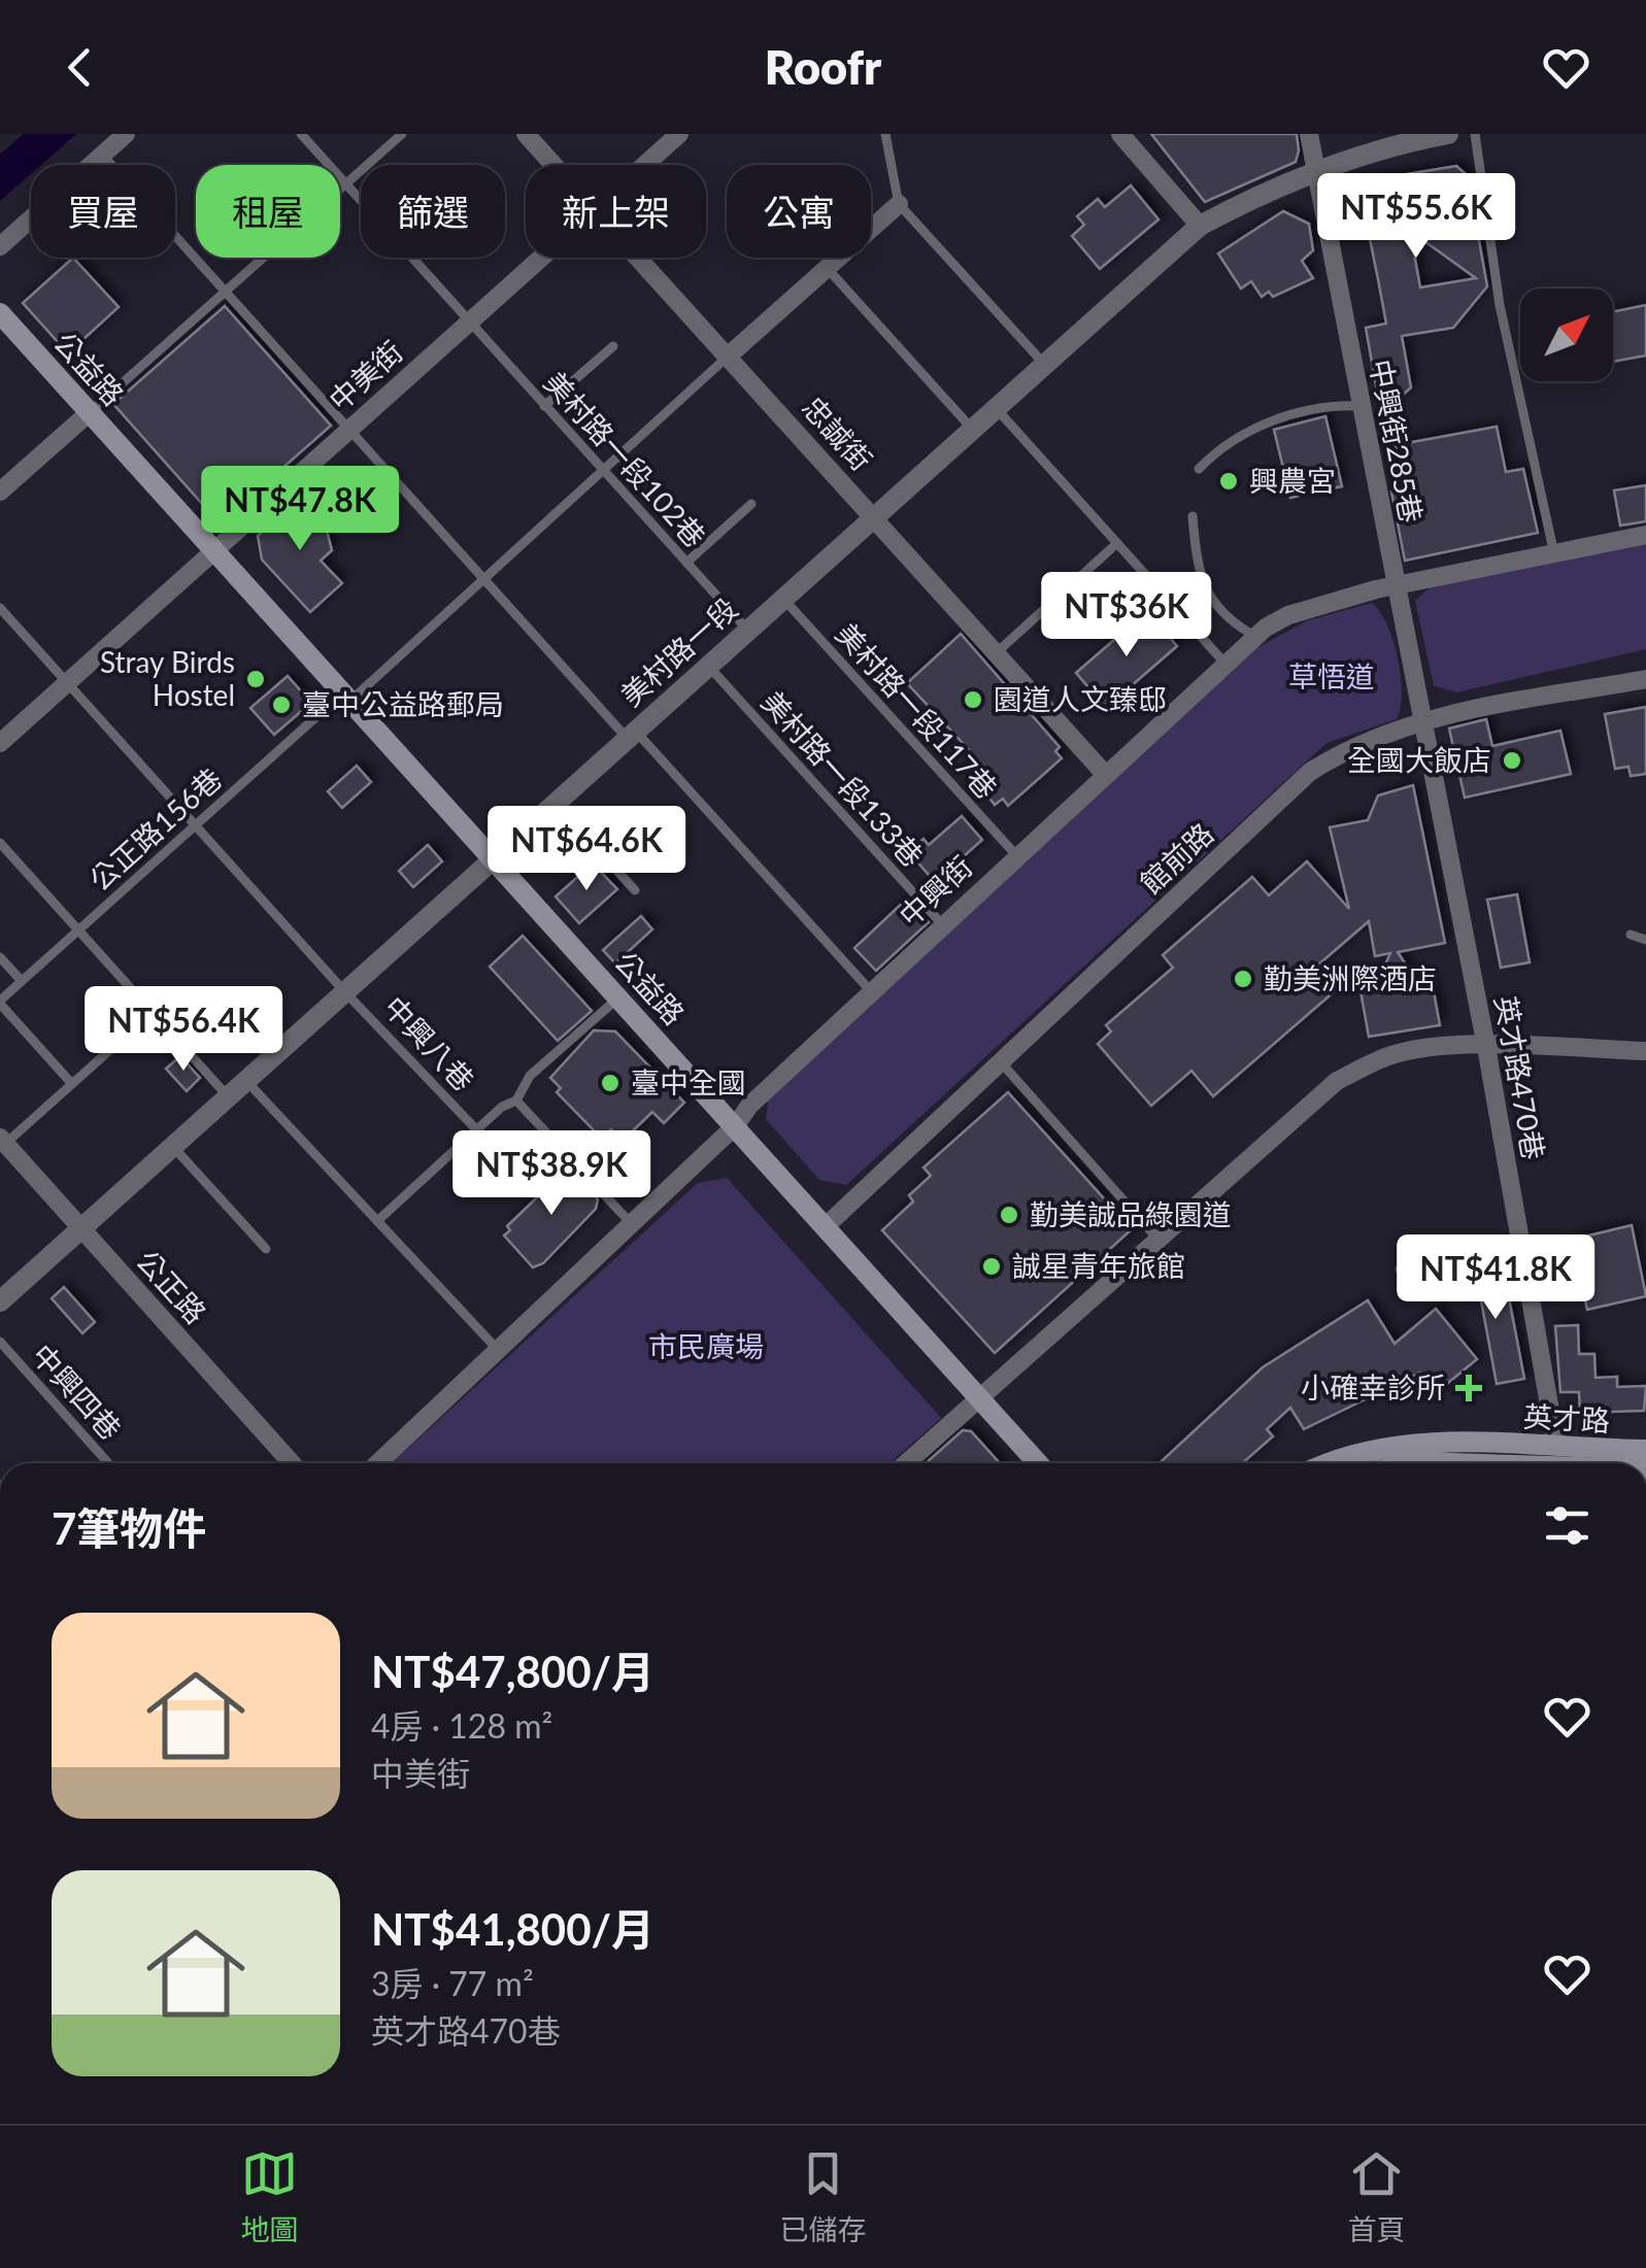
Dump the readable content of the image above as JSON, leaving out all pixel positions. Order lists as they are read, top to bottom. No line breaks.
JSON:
{"streets":{"main road":["公益路","英才路"],"street":["中美街","忠誠街","中興街285巷","美村路一段","館前路","中興街","英才路470巷","公正路"],"lane":["美村路一段102巷","美村路一段117巷","美村路一段133巷","公正路156巷","中興八巷","中興四巷"]},"crossings":[["公益路","中美街"],["公益路","美村路一段"],["公益路","公正路156巷"],["公益路","館前路"],["公益路","中興街"],["公益路","中興八巷"],["中美街","美村路一段102巷"],["中美街","中興八巷"],["忠誠街","美村路一段"],["忠誠街","公正路156巷"],["忠誠街","中興街"],["中興街285巷","美村路一段"],["中興街285巷","館前路"],["中興街285巷","中興街"],["中興街285巷","英才路470巷"],["美村路一段102巷","美村路一段"],["美村路一段102巷","公正路156巷"],["美村路一段","美村路一段117巷"],["美村路一段","美村路一段133巷"],["美村路一段","中興八巷"],["美村路一段","公正路"],["美村路一段117巷","中興街"],["美村路一段133巷","中興街"],["公正路156巷","中興八巷"],["館前路","英才路470巷"],["英才路470巷","英才路"]],"parks":["草悟道","市民廣場"],"places":{"other":["興農宮","Stray Birds Hostel","園道人文臻邸","臺中公益路郵局","全國大飯店","勤美洲際酒店","臺中全國","勤美誠品綠園道","誠星青年旅館"],"health":["小確幸診所"]},"north":"top right","page":{"header":"Roofr","chip":["買屋","租屋","篩選","新上架","公寓"],"price":["NT$55.6K","NT$47.8K","NT$36K","NT$64.6K","NT$56.4K","NT$38.9K","NT$41.8K"],"heading":"7筆物件","list":[{"name":"NT$47,800/月","note":"4房 · 128 m² · 中美街"},{"name":"NT$41,800/月","note":"3房 · 77 m² · 英才路470巷"}],"tabs":["地圖","已儲存","首頁"]}}
